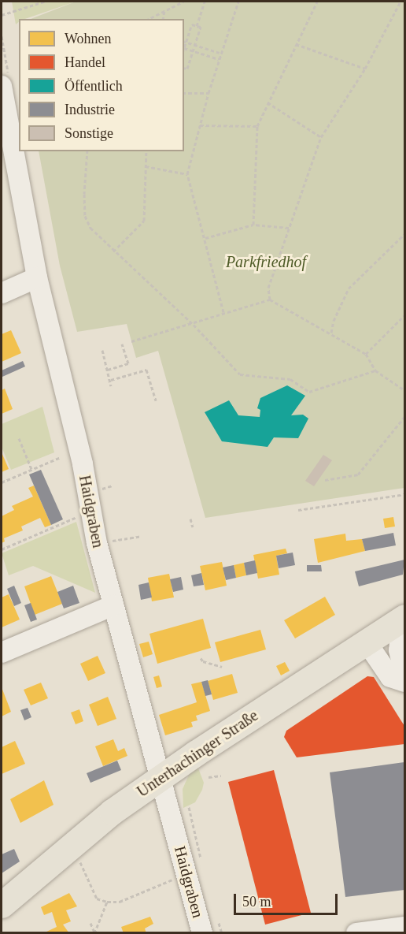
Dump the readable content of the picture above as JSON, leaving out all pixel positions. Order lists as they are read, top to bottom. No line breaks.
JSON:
{"streets":{"main road":["Unterhachinger Straße"],"street":["Haidgraben"]},"crossings":[["Haidgraben","Unterhachinger Straße"]],"parks":["Parkfriedhof"],"legend":["Wohnen","Handel","Öffentlich","Industrie","Sonstige"],"scale_bar":"50 m"}
